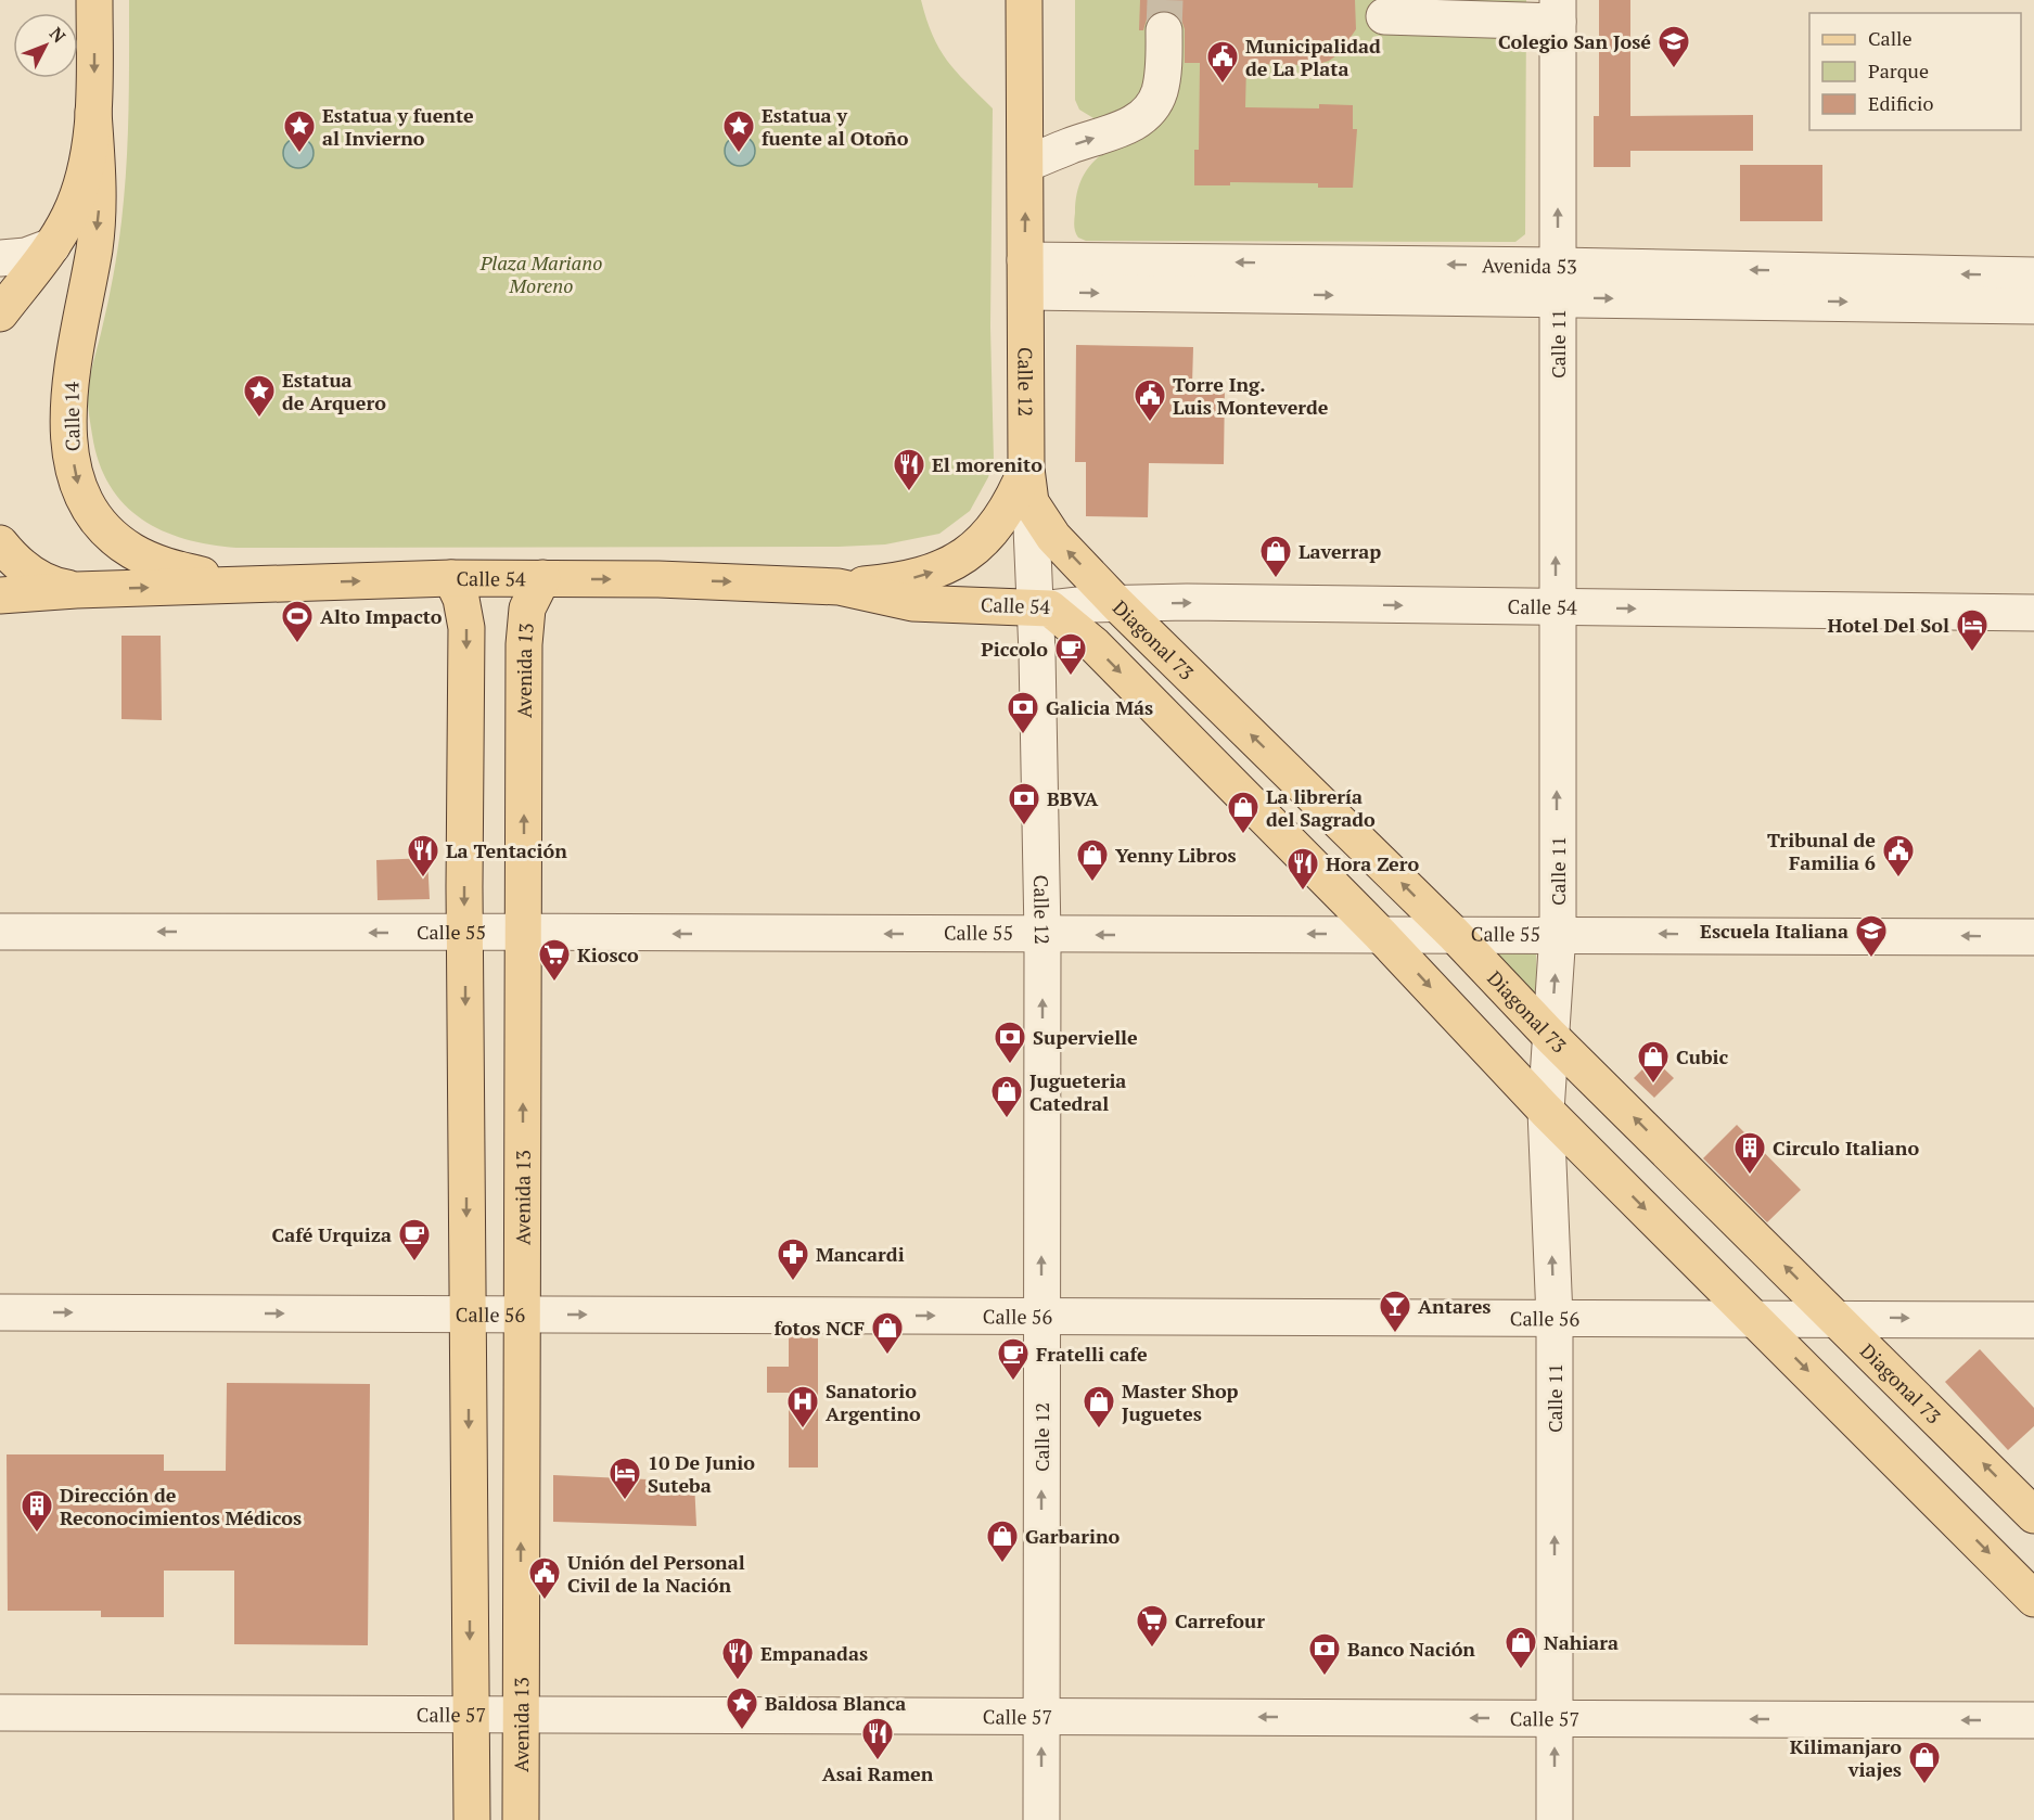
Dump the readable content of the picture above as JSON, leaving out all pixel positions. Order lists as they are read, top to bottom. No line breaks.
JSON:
{"streets":{"main road":["Calle 12","Calle 14","Calle 54","Diagonal 73","Avenida 13"],"street":["Avenida 53","Calle 11","Calle 55","Calle 56","Calle 57"]},"crossings":[["Avenida 53","Calle 11"],["Avenida 53","Calle 12"],["Calle 11","Calle 54"],["Calle 11","Diagonal 73"],["Calle 11","Calle 55"],["Calle 11","Calle 56"],["Calle 11","Calle 57"],["Calle 12","Calle 54"],["Calle 12","Diagonal 73"],["Calle 12","Calle 55"],["Calle 12","Calle 56"],["Calle 12","Calle 57"],["Calle 14","Calle 54"],["Calle 54","Diagonal 73"],["Calle 54","Avenida 13"],["Diagonal 73","Calle 55"],["Diagonal 73","Calle 56"],["Avenida 13","Calle 55"],["Avenida 13","Calle 56"],["Avenida 13","Calle 57"]],"one_way":["Calle 11","Calle 12","Calle 14","Calle 54","Calle 55","Calle 56","Calle 57"],"parks":["Plaza Mariano Moreno"],"places":{"school or university":["Colegio San José","Escuela Italiana"],"public building":["Municipalidad de La Plata","Torre Ing. Luis Monteverde","Tribunal de Familia 6","Unión del Personal Civil de la Nación"],"place":["Estatua y fuente al Invierno","Estatua y fuente al Otoño","Estatua de Arquero","Baldosa Blanca"],"restaurant":["El morenito","La Tentación","Hora Zero","Empanadas","Asai Ramen"],"shop":["Laverrap","La librería del Sagrado","Yenny Libros","Cubic","Jugueteria Catedral","fotos NCF","Master Shop Juguetes","Garbarino","Nahiara","Kilimanjaro viajes"],"sports":["Alto Impacto"],"hotel":["Hotel Del Sol","10 De Junio Suteba"],"cafe":["Piccolo","Café Urquiza","Fratelli cafe"],"bank":["Galicia Más","BBVA","Supervielle","Banco Nación"],"supermarket":["Kiosco","Carrefour"],"building":["Circulo Italiano","Dirección de Reconocimientos Médicos"],"pharmacy":["Mancardi"],"bar":["Antares"],"hospital":["Sanatorio Argentino"]},"legend":["Calle","Parque","Edificio"],"north":"top right"}
